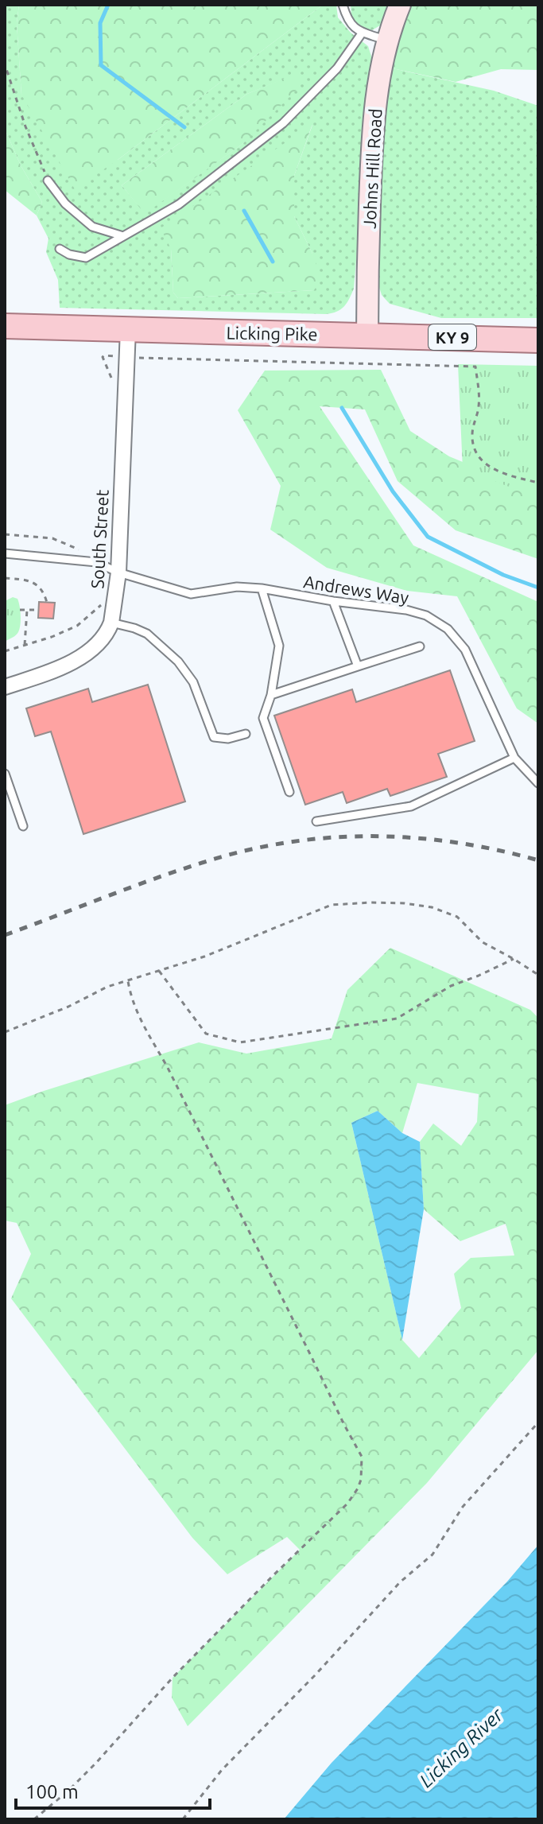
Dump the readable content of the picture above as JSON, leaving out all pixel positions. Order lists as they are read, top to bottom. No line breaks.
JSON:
{"streets":{"main road":["Johns Hill Road","Licking Pike","KY 9"],"street":["South Street"],"lane":["Andrews Way"]},"crossings":[["Johns Hill Road","Licking Pike"],["Licking Pike","South Street"],["South Street","Andrews Way"]],"water":["Licking River"],"scale_bar":"100 m"}
